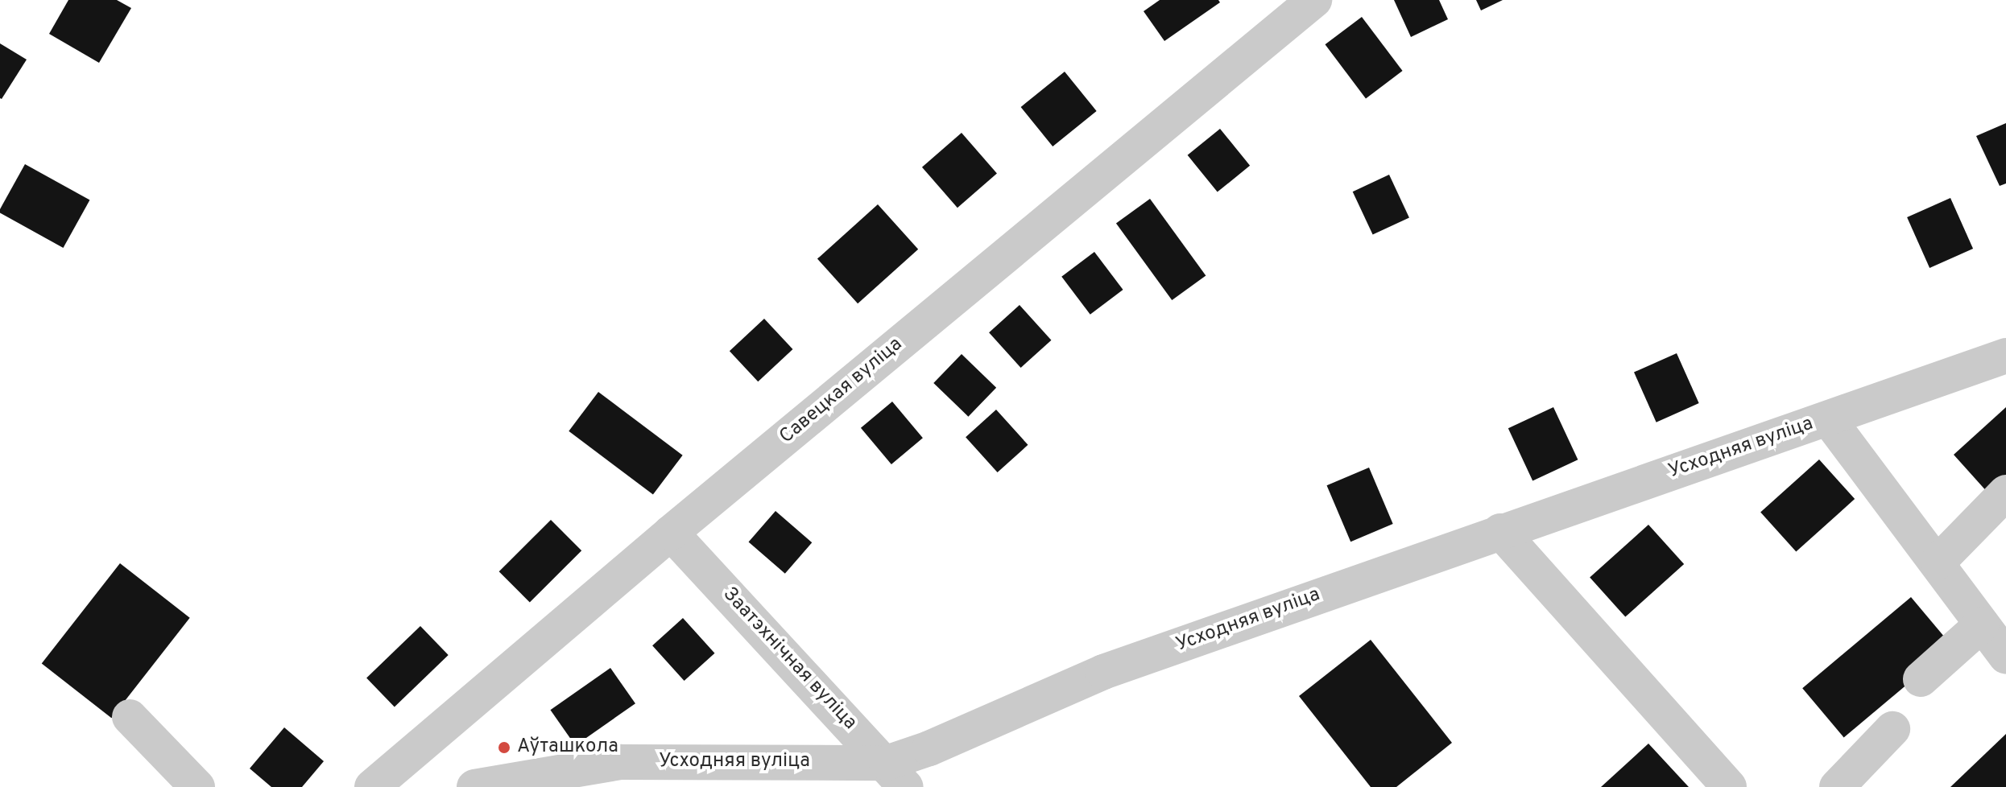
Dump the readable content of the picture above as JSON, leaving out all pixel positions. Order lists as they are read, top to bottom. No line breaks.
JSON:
{"streets":{"street":["Савецкая вуліца","Усходняя вуліца","Заатэхнічная вуліца"]},"crossings":[["Савецкая вуліца","Заатэхнічная вуліца"],["Усходняя вуліца","Заатэхнічная вуліца"]],"places":["Аўташкола"]}
